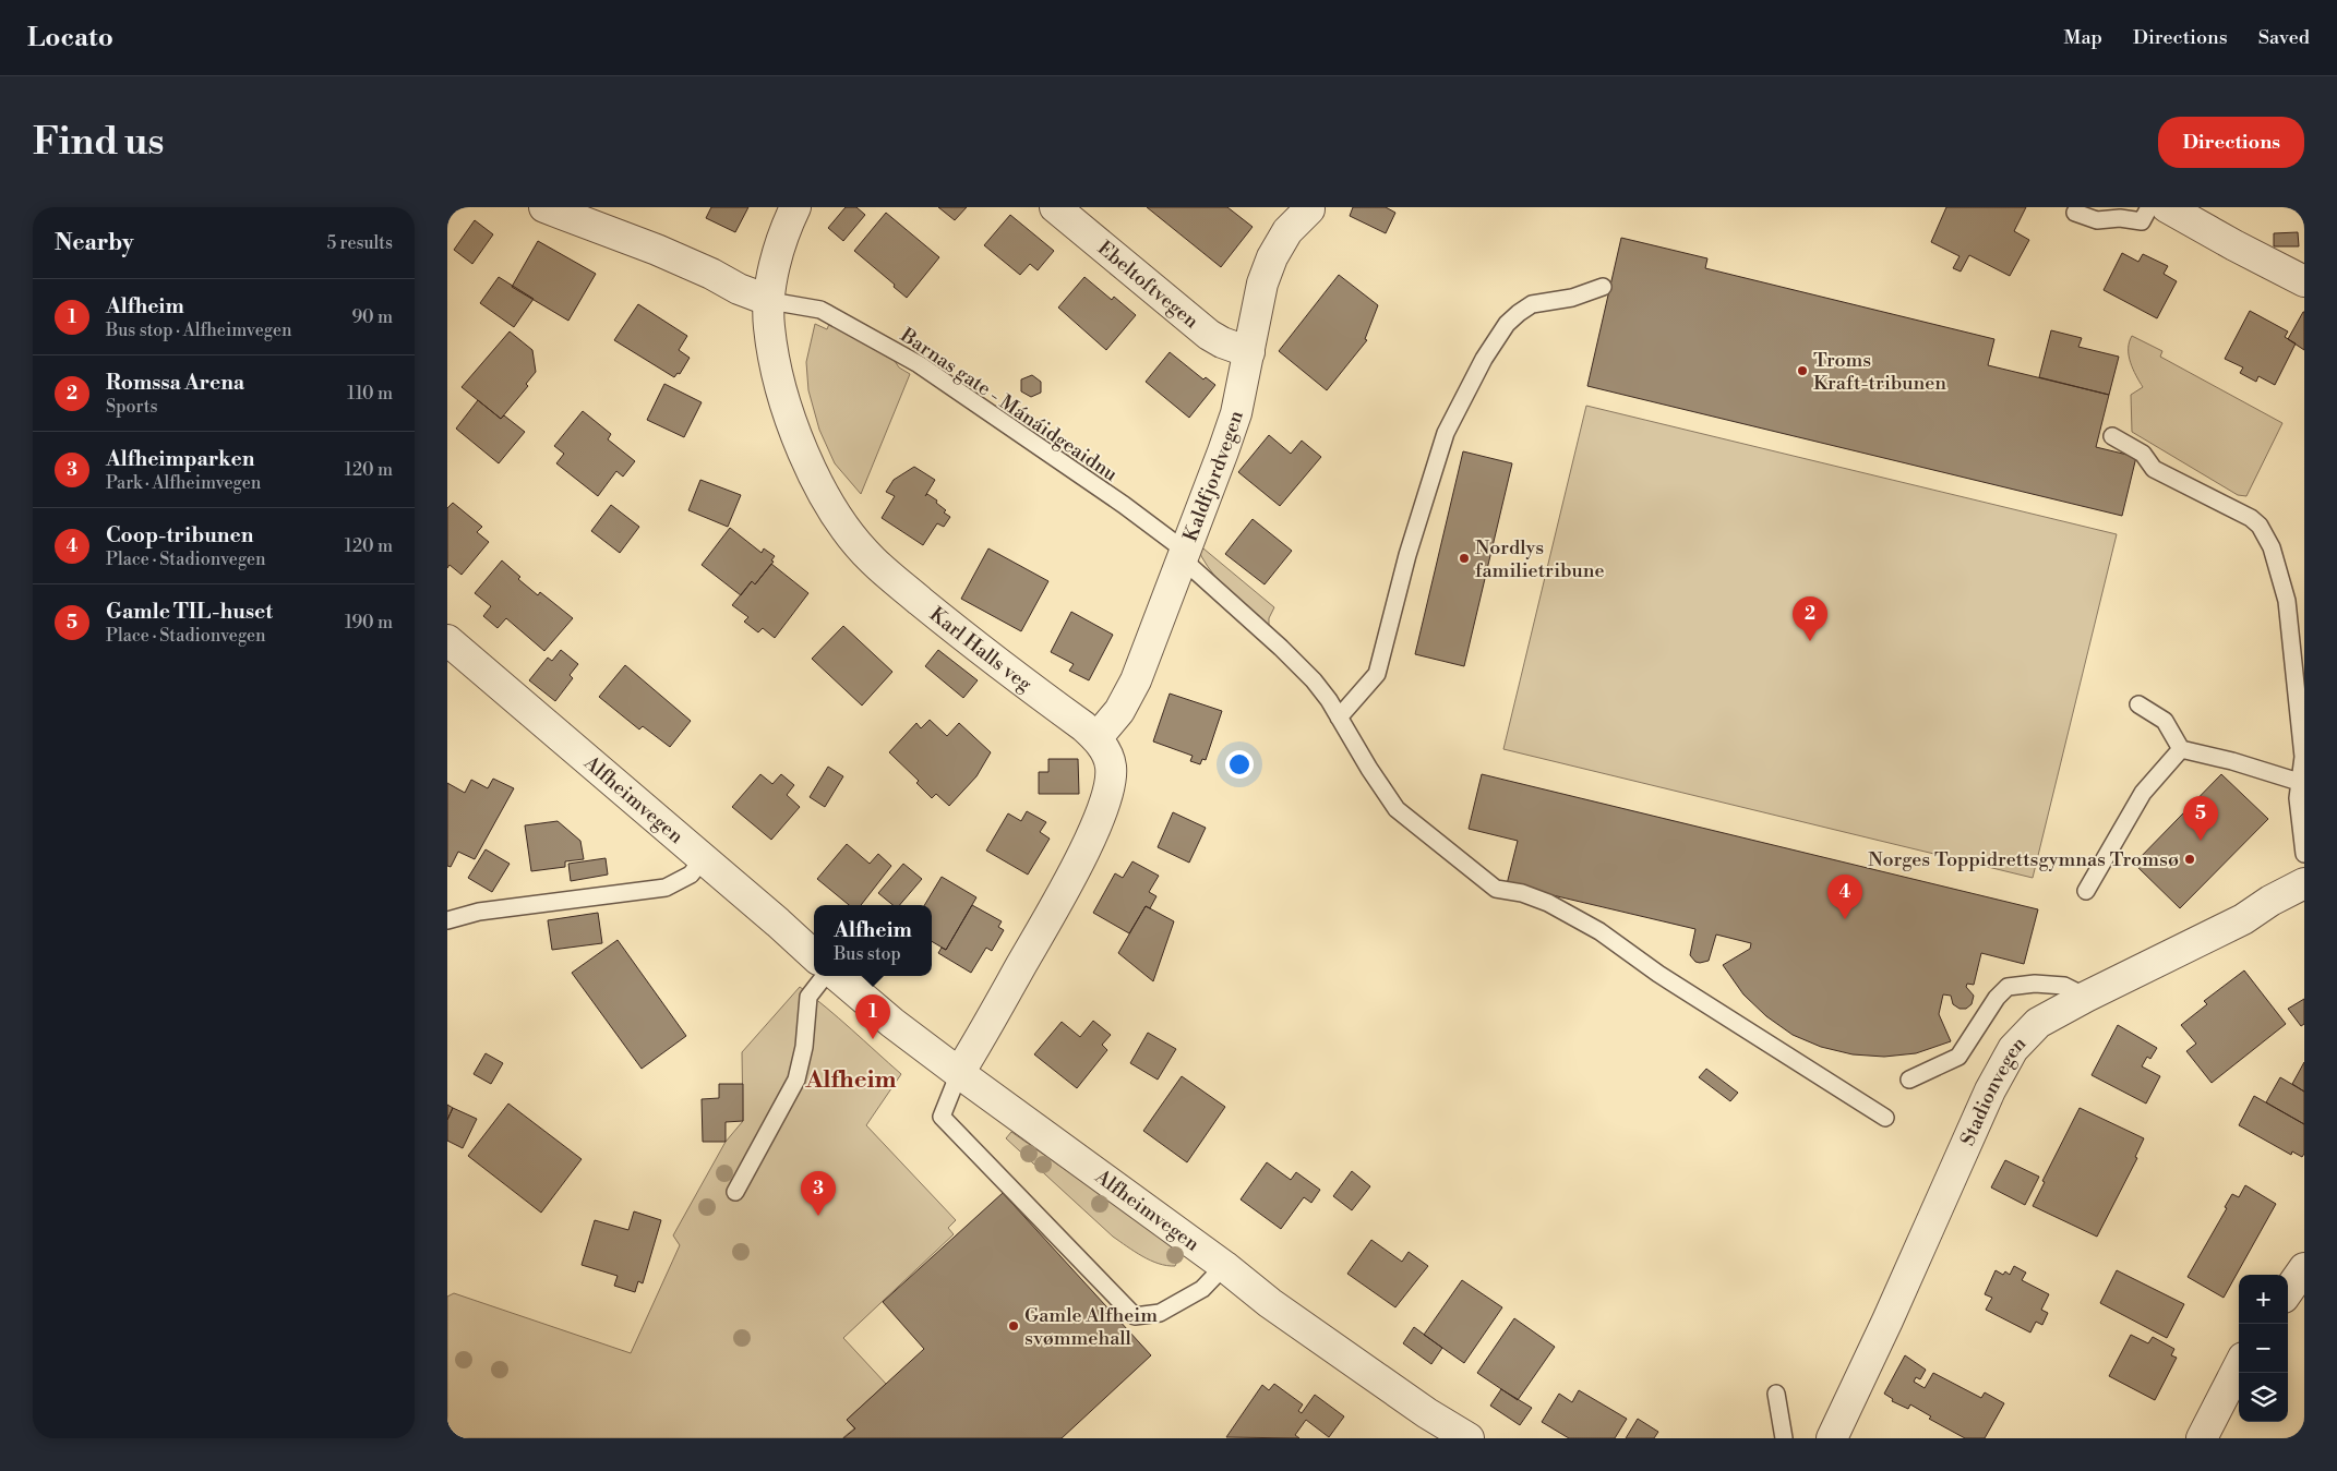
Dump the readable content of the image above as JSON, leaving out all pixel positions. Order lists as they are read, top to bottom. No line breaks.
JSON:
{"streets":{"street":["Ebeltoftvegen","Kaldfjordvegen","Karl Halls veg","Alfheimvegen","Stadionvegen"],"lane":["Barnas gate - Mánáidgeaidnu"]},"crossings":[["Ebeltoftvegen","Kaldfjordvegen"],["Barnas gate - Mánáidgeaidnu","Kaldfjordvegen"],["Barnas gate - Mánáidgeaidnu","Karl Halls veg"],["Kaldfjordvegen","Karl Halls veg"],["Karl Halls veg","Alfheimvegen"]],"districts":["Alfheim"],"places":["Troms Kraft-tribunen","Nordlys familietribune","Norges Toppidrettsgymnas Tromsø","Gamle Alfheim svømmehall"],"page":{"header":"Locato","nav":["Map","Directions","Saved"],"buttons":"Directions","title":"Find us","heading":["Nearby","5 results"],"list":[{"mark":"1","name":"Alfheim","note":"Bus stop · Alfheimvegen","value":"90 m"},{"mark":"2","name":"Romssa Arena","note":"Sports","value":"110 m"},{"mark":"3","name":"Alfheimparken","note":"Park · Alfheimvegen","value":"120 m"},{"mark":"4","name":"Coop-tribunen","note":"Place · Stadionvegen","value":"120 m"},{"mark":"5","name":"Gamle TIL-huset","note":"Place · Stadionvegen","value":"190 m"}],"pins":["2","5","4","1","3"],"popup":["Alfheim","Bus stop"],"map_buttons":["+","−"]}}
